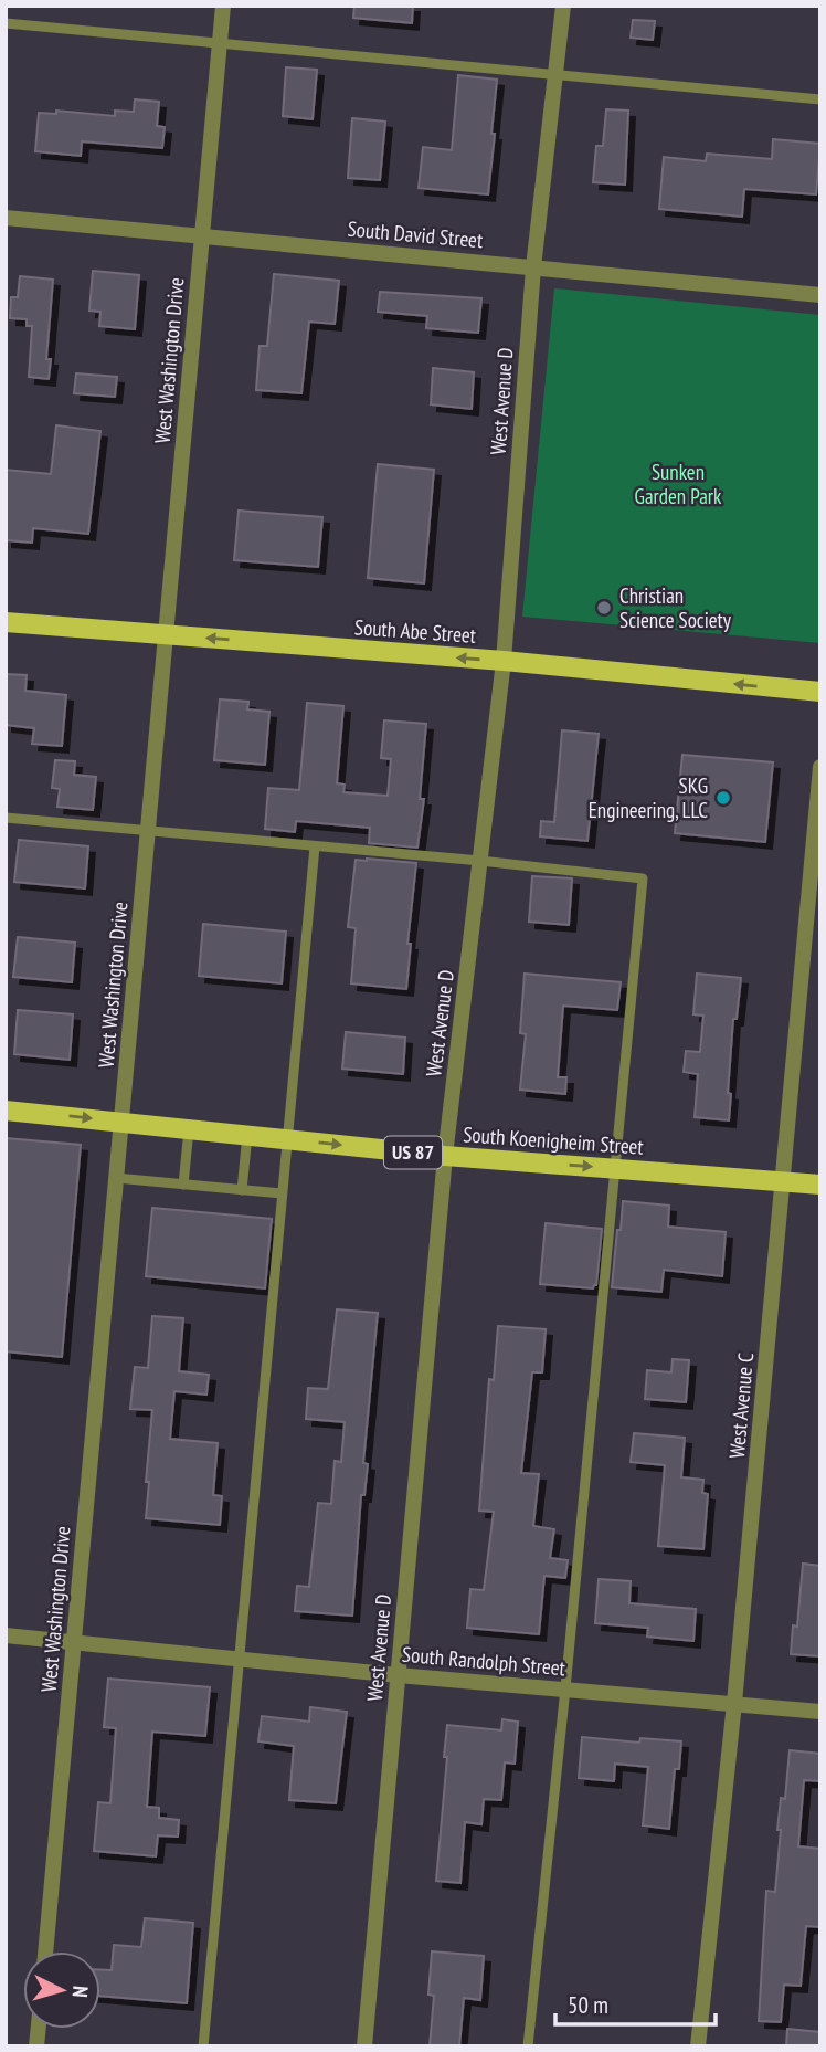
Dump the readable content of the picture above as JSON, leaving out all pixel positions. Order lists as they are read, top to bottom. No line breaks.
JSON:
{"streets":{"main road":["South Abe Street","South Koenigheim Street","US 87"],"street":["South David Street","West Washington Drive","West Avenue D","West Avenue C","South Randolph Street"]},"crossings":[["South David Street","West Washington Drive"],["South David Street","West Avenue D"],["West Washington Drive","South Abe Street"],["West Washington Drive","South Koenigheim Street"],["West Washington Drive","South Randolph Street"],["West Avenue D","South Abe Street"],["West Avenue D","South Koenigheim Street"],["West Avenue D","South Randolph Street"],["South Koenigheim Street","West Avenue C"],["West Avenue C","South Randolph Street"]],"one_way":["South Abe Street","South Koenigheim Street"],"parks":["Sunken Garden Park"],"places":["Christian Science Society","SKG Engineering, LLC"],"scale_bar":"50 m","north":"right"}
